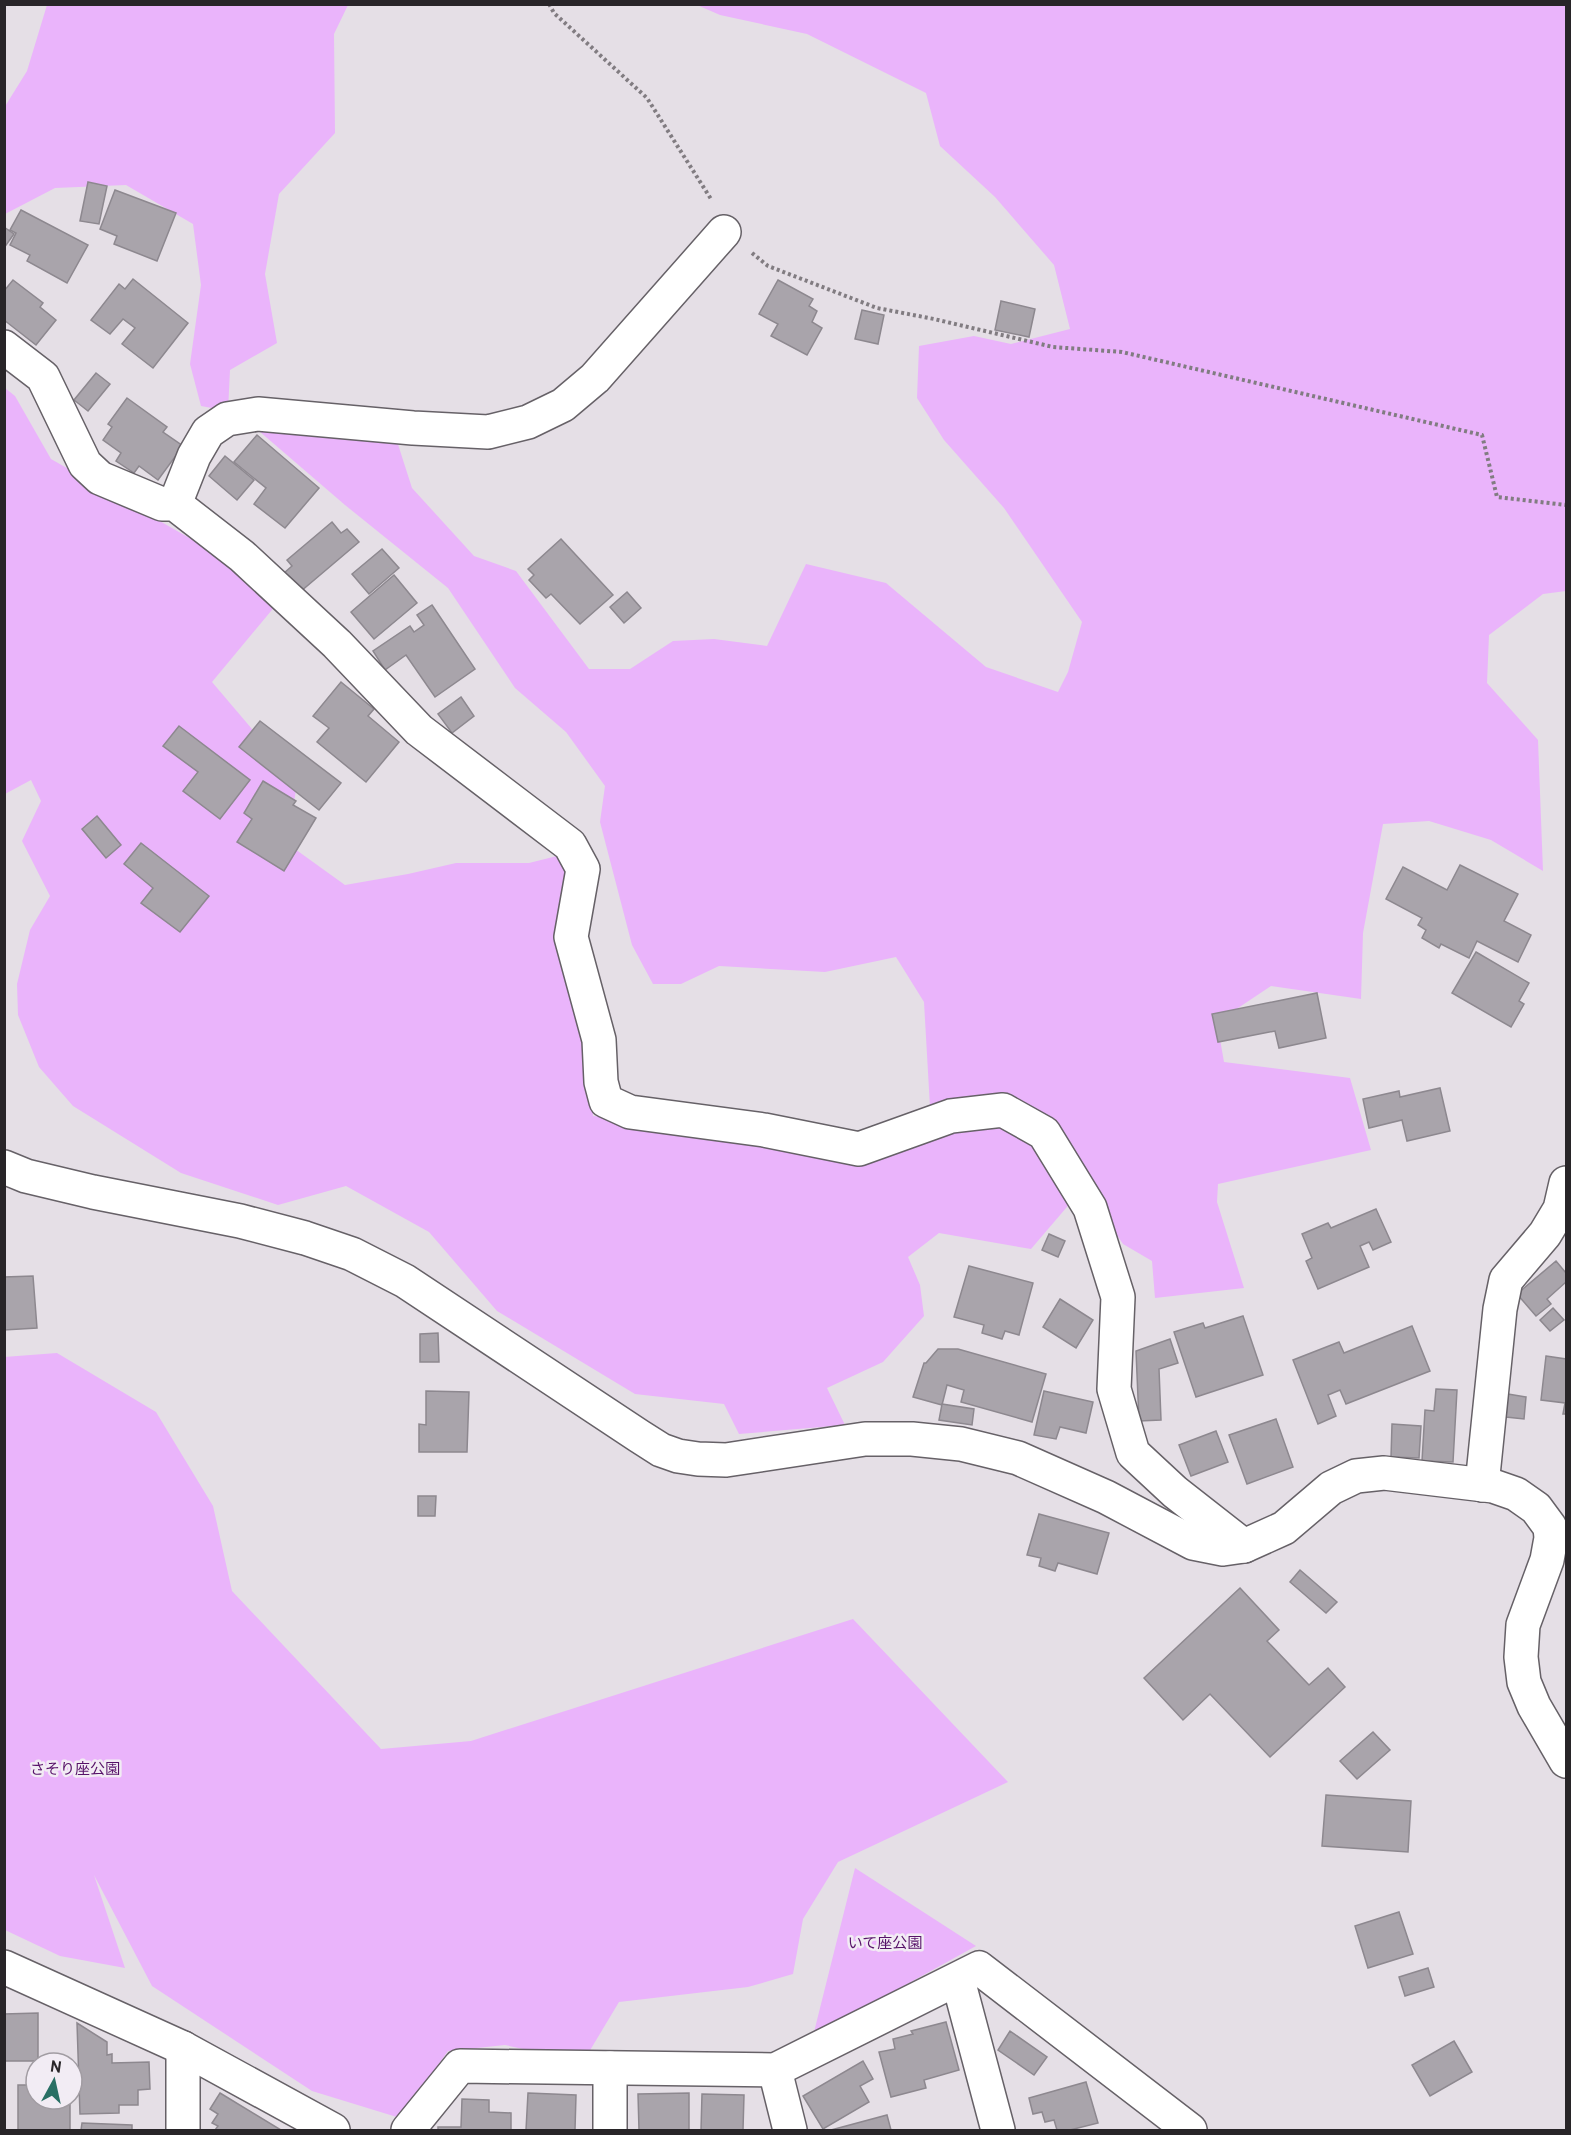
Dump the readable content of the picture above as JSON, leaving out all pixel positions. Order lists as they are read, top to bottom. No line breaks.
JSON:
{"parks":["さそり座公園","いて座公園"],"north":"top"}
